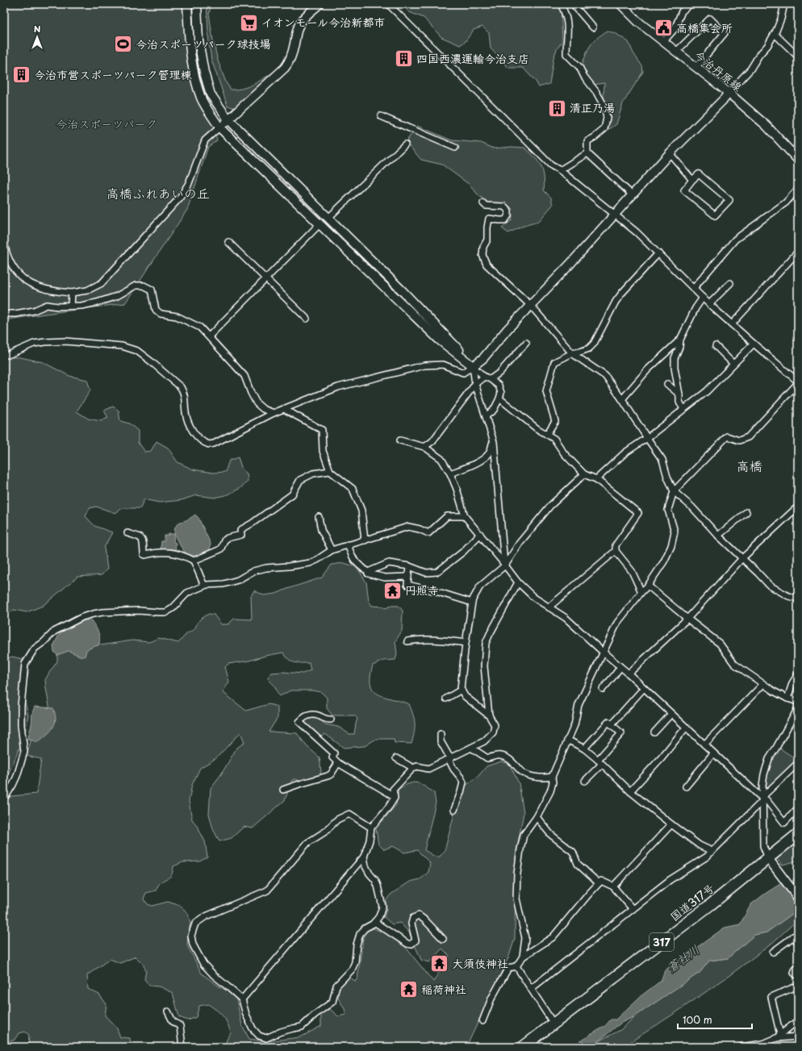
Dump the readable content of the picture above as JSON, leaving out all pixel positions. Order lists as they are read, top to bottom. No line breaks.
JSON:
{"streets":{"highway":["国道317号","317"],"street":["今治丹原線"]},"districts":["高橋ふれあいの丘","高橋"],"water":["蒼社川"],"parks":["今治スポーツパーク"],"places":{"supermarket":["イオンモール今治新都市"],"public building":["高橋集会所"],"sports":["今治スポーツパーク球技場"],"building":["四国西濃運輸今治支店","今治市営スポーツパーク管理棟","清正乃湯"],"temple":["円照寺","大須伎神社","稲荷神社"]},"scale_bar":"100 m","north":"top"}
